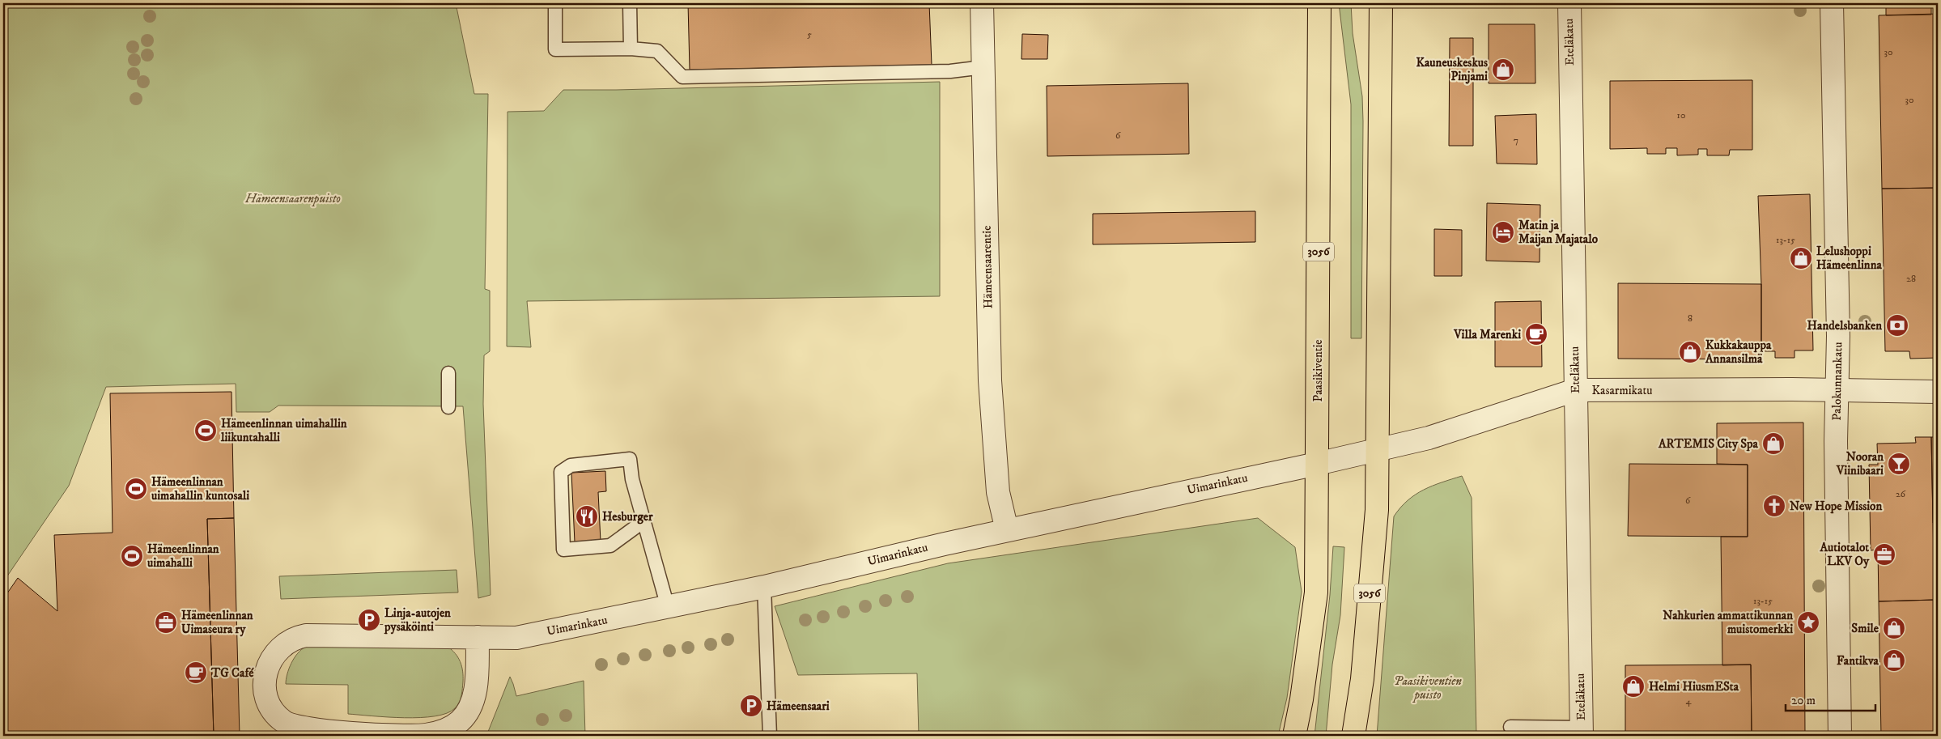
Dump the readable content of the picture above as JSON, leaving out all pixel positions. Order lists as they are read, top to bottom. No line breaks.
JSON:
{"streets":{"main road":["3056","Paasikiventie"],"street":["Eteläkatu","Hämeensaarentie","Palokunnankatu","Kasarmikatu","Uimarinkatu"]},"crossings":[["Eteläkatu","Kasarmikatu"],["3056","Kasarmikatu"],["Hämeensaarentie","Uimarinkatu"],["Paasikiventie","Kasarmikatu"],["Paasikiventie","Uimarinkatu"],["Palokunnankatu","Kasarmikatu"],["Kasarmikatu","Uimarinkatu"]],"parks":["Hämeensaarenpuisto","Paasikiventien puisto"],"places":{"shop":["Kauneuskeskus Pinjami","Lelushoppi Hämeenlinna","Kukkakauppa Annansilmä","ARTEMIS City Spa","Smile","Fantikva","Helmi HiusmESta"],"hotel":["Matin ja Maijan Majatalo"],"bank":["Handelsbanken"],"cafe":["Villa Marenki","TG Café"],"sports":["Hämeenlinnan uimahallin liikuntahalli","Hämeenlinnan uimahallin kuntosali","Hämeenlinnan uimahalli"],"bar":["Nooran Viinibaari"],"church":["New Hope Mission"],"restaurant":["Hesburger"],"office":["Autiotalot LKV Oy","Hämeenlinnan Uimaseura ry"],"parking":["Linja-autojen pysäköinti","Hämeensaari"],"place":["Nahkurien ammattikunnan muistomerkki"]},"house_numbers":["5","30","30","10","6","7","13-15","28","8","26","6","13-15","4"],"scale_bar":"20 m"}
